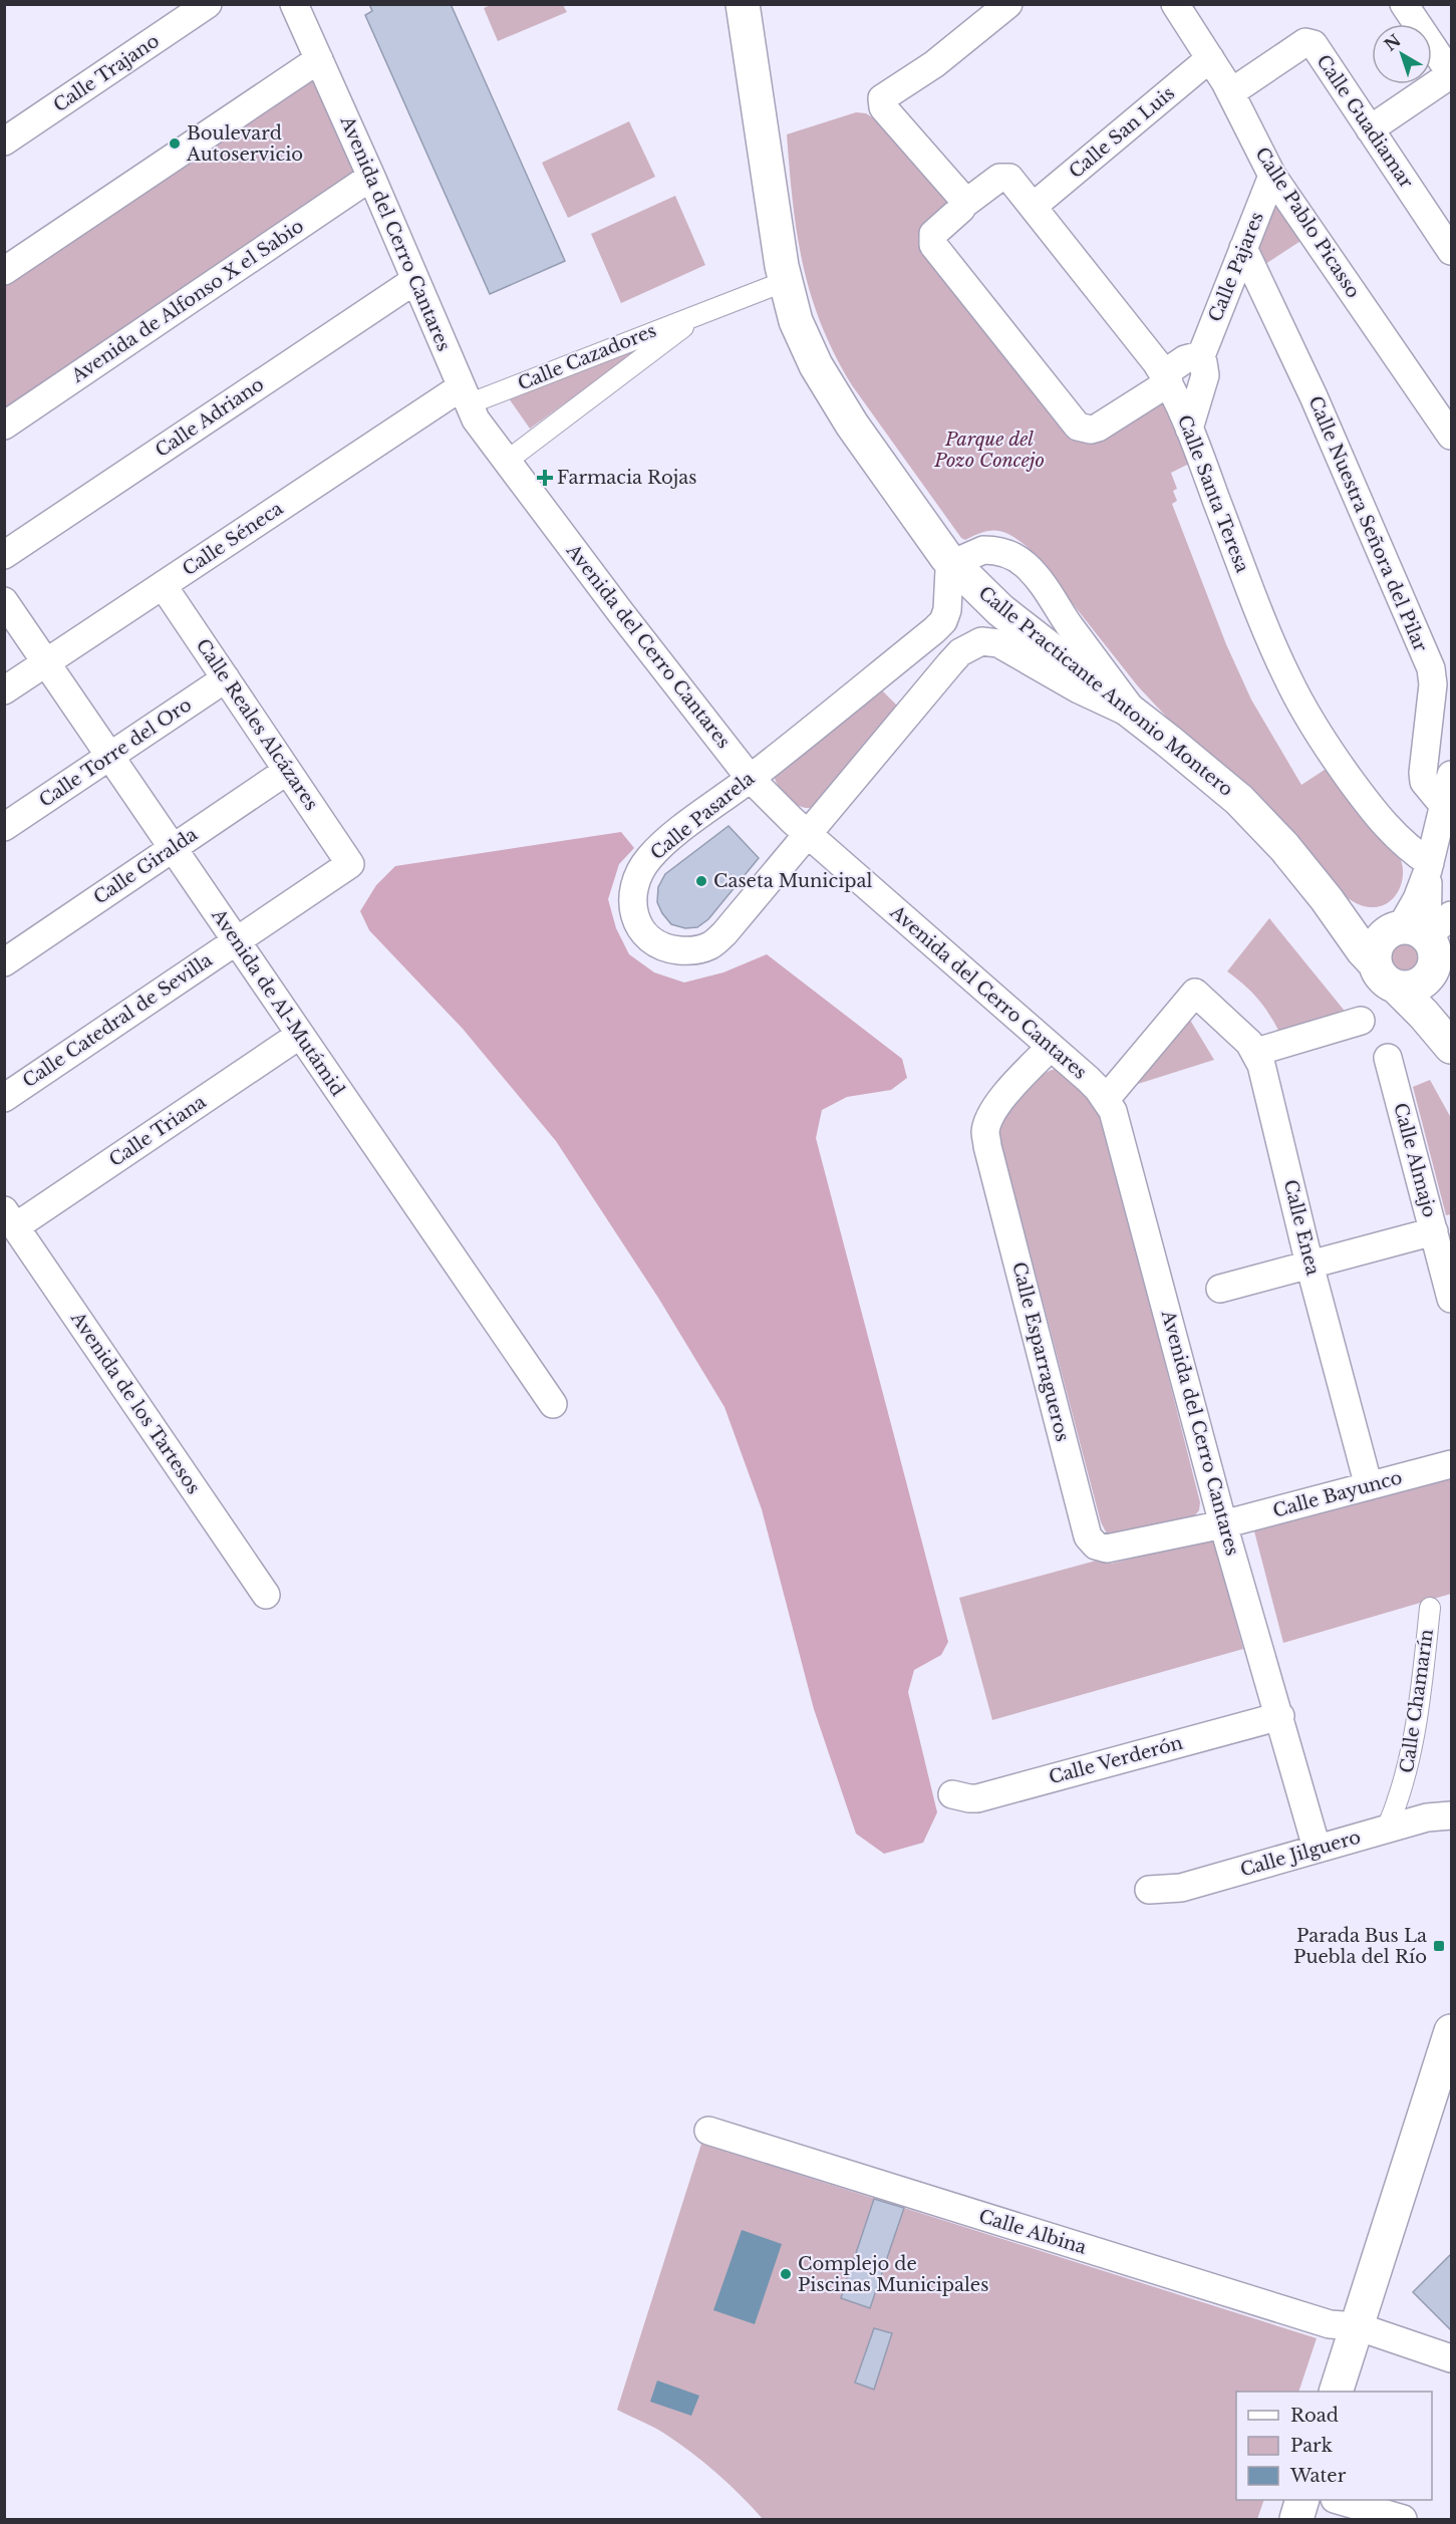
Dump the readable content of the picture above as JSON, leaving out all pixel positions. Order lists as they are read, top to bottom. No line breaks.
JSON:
{"streets":{"main road":["Calle Practicante Antonio Montero"],"street":["Calle Trajano","Calle Guadiamar","Calle San Luis","Calle Pablo Picasso","Avenida del Cerro Cantares","Calle Pajares","Avenida de Alfonso X el Sabio","Calle Cazadores","Calle Adriano","Calle Santa Teresa","Calle Nuestra Señora del Pilar","Calle Séneca","Calle Reales Alcázares","Calle Torre del Oro","Calle Pasarela","Calle Giralda","Avenida de Al-Mutámid","Calle Catedral de Sevilla","Calle Triana","Calle Almajo","Calle Enea","Calle Esparragueros","Avenida de los Tartesos","Calle Bayunco","Calle Chamarín","Calle Verderón","Calle Jilguero","Calle Albina"]},"crossings":[["Calle Guadiamar","Calle Pablo Picasso"],["Calle San Luis","Calle Pablo Picasso"],["Calle San Luis","Calle Santa Teresa"],["Calle Pablo Picasso","Calle Pajares"],["Avenida del Cerro Cantares","Avenida de Alfonso X el Sabio"],["Avenida del Cerro Cantares","Calle Cazadores"],["Avenida del Cerro Cantares","Calle Adriano"],["Avenida del Cerro Cantares","Calle Séneca"],["Avenida del Cerro Cantares","Calle Pasarela"],["Avenida del Cerro Cantares","Calle Enea"],["Avenida del Cerro Cantares","Calle Esparragueros"],["Avenida del Cerro Cantares","Calle Bayunco"],["Avenida del Cerro Cantares","Calle Verderón"],["Avenida del Cerro Cantares","Calle Jilguero"],["Calle Pajares","Calle Santa Teresa"],["Calle Pajares","Calle Nuestra Señora del Pilar"],["Calle Cazadores","Calle Séneca"],["Calle Cazadores","Calle Practicante Antonio Montero"],["Calle Séneca","Calle Reales Alcázares"],["Calle Séneca","Avenida de Al-Mutámid"],["Calle Practicante Antonio Montero","Calle Pasarela"],["Calle Reales Alcázares","Calle Torre del Oro"],["Calle Reales Alcázares","Calle Giralda"],["Calle Reales Alcázares","Calle Catedral de Sevilla"],["Calle Torre del Oro","Avenida de Al-Mutámid"],["Calle Giralda","Avenida de Al-Mutámid"],["Avenida de Al-Mutámid","Calle Catedral de Sevilla"],["Avenida de Al-Mutámid","Calle Triana"],["Calle Triana","Avenida de los Tartesos"],["Calle Enea","Calle Bayunco"],["Calle Esparragueros","Calle Bayunco"],["Calle Chamarín","Calle Jilguero"]],"parks":["Parque del Pozo Concejo"],"places":{"other":["Boulevard Autoservicio","Caseta Municipal","Complejo de Piscinas Municipales"],"health":["Farmacia Rojas"],"transit":["Parada Bus La Puebla del Río"]},"legend":["Road","Park","Water"],"north":"top left"}
